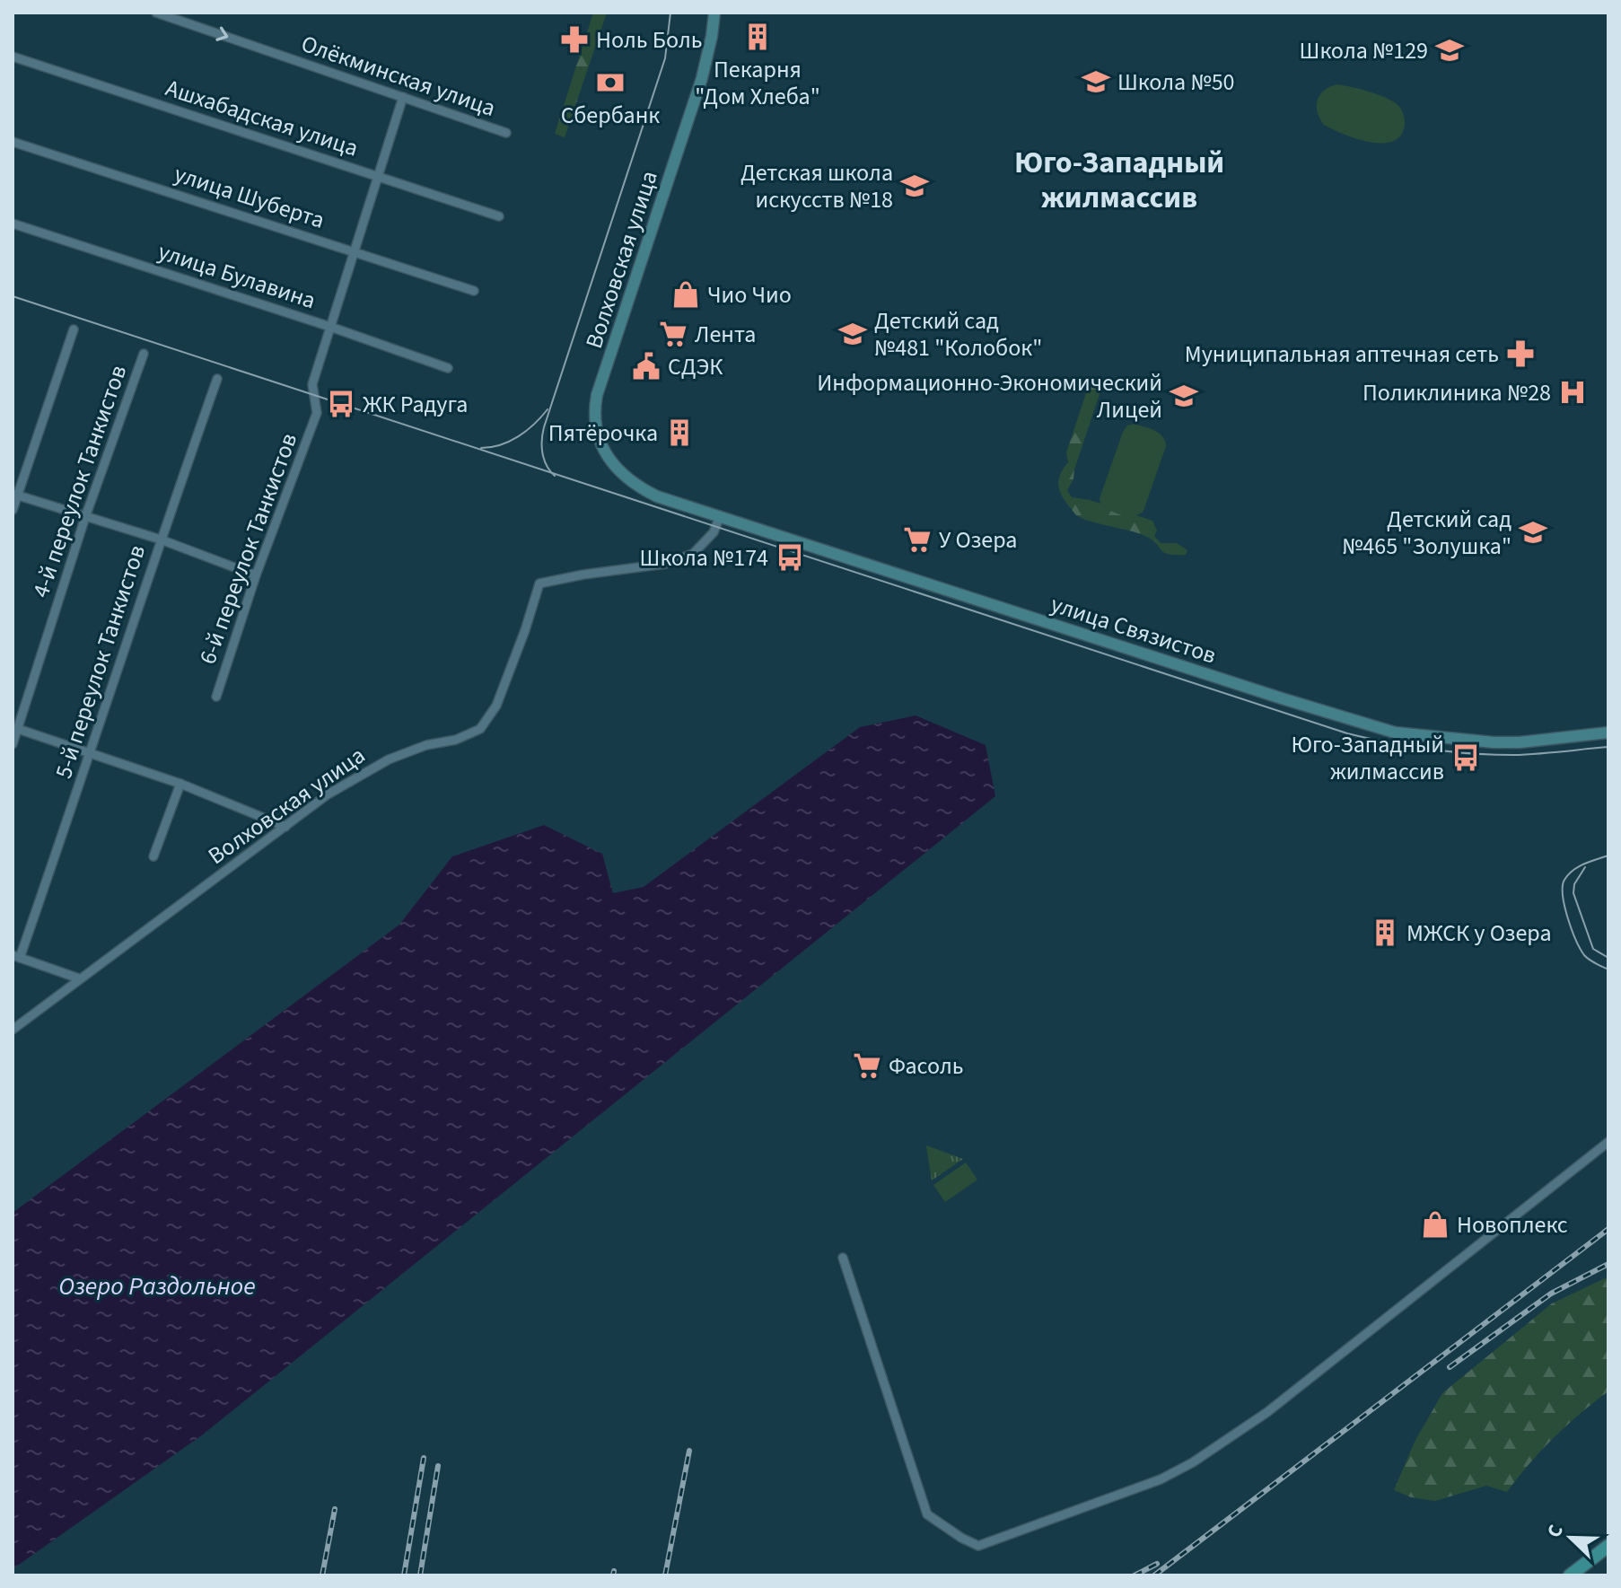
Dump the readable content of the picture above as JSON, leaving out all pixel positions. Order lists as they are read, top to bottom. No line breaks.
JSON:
{"streets":{"main road":["Волховская улица","улица Связистов"],"street":["Олёкминская улица","Ашхабадская улица","улица Шуберта","улица Булавина","4-й переулок Танкистов","6-й переулок Танкистов","5-й переулок Танкистов"]},"crossings":[["Волховская улица","улица Связистов"],["улица Булавина","6-й переулок Танкистов"]],"one_way":["Олёкминская улица"],"districts":["Юго-Западный жилмассив"],"water":["Озеро Раздольное"],"places":{"building":["Пекарня \"Дом Хлеба\"","Пятёрочка","МЖСК у Озера"],"pharmacy":["Ноль Боль","Муниципальная аптечная сеть"],"school or university":["Школа №129","Школа №50","Детская школа искусств №18","Детский сад №481 \"Колобок\"","Информационно-Экономический Лицей","Детский сад №465 \"Золушка\""],"bank":["Сбербанк"],"shop":["Чио Чио","Новоплекс"],"supermarket":["Лента","У Озера","Фасоль"],"public building":["СДЭК"],"hospital":["Поликлиника №28"],"bus stop":["ЖК Радуга","Школа №174","Юго-Западный жилмассив"]},"north":"top left"}
